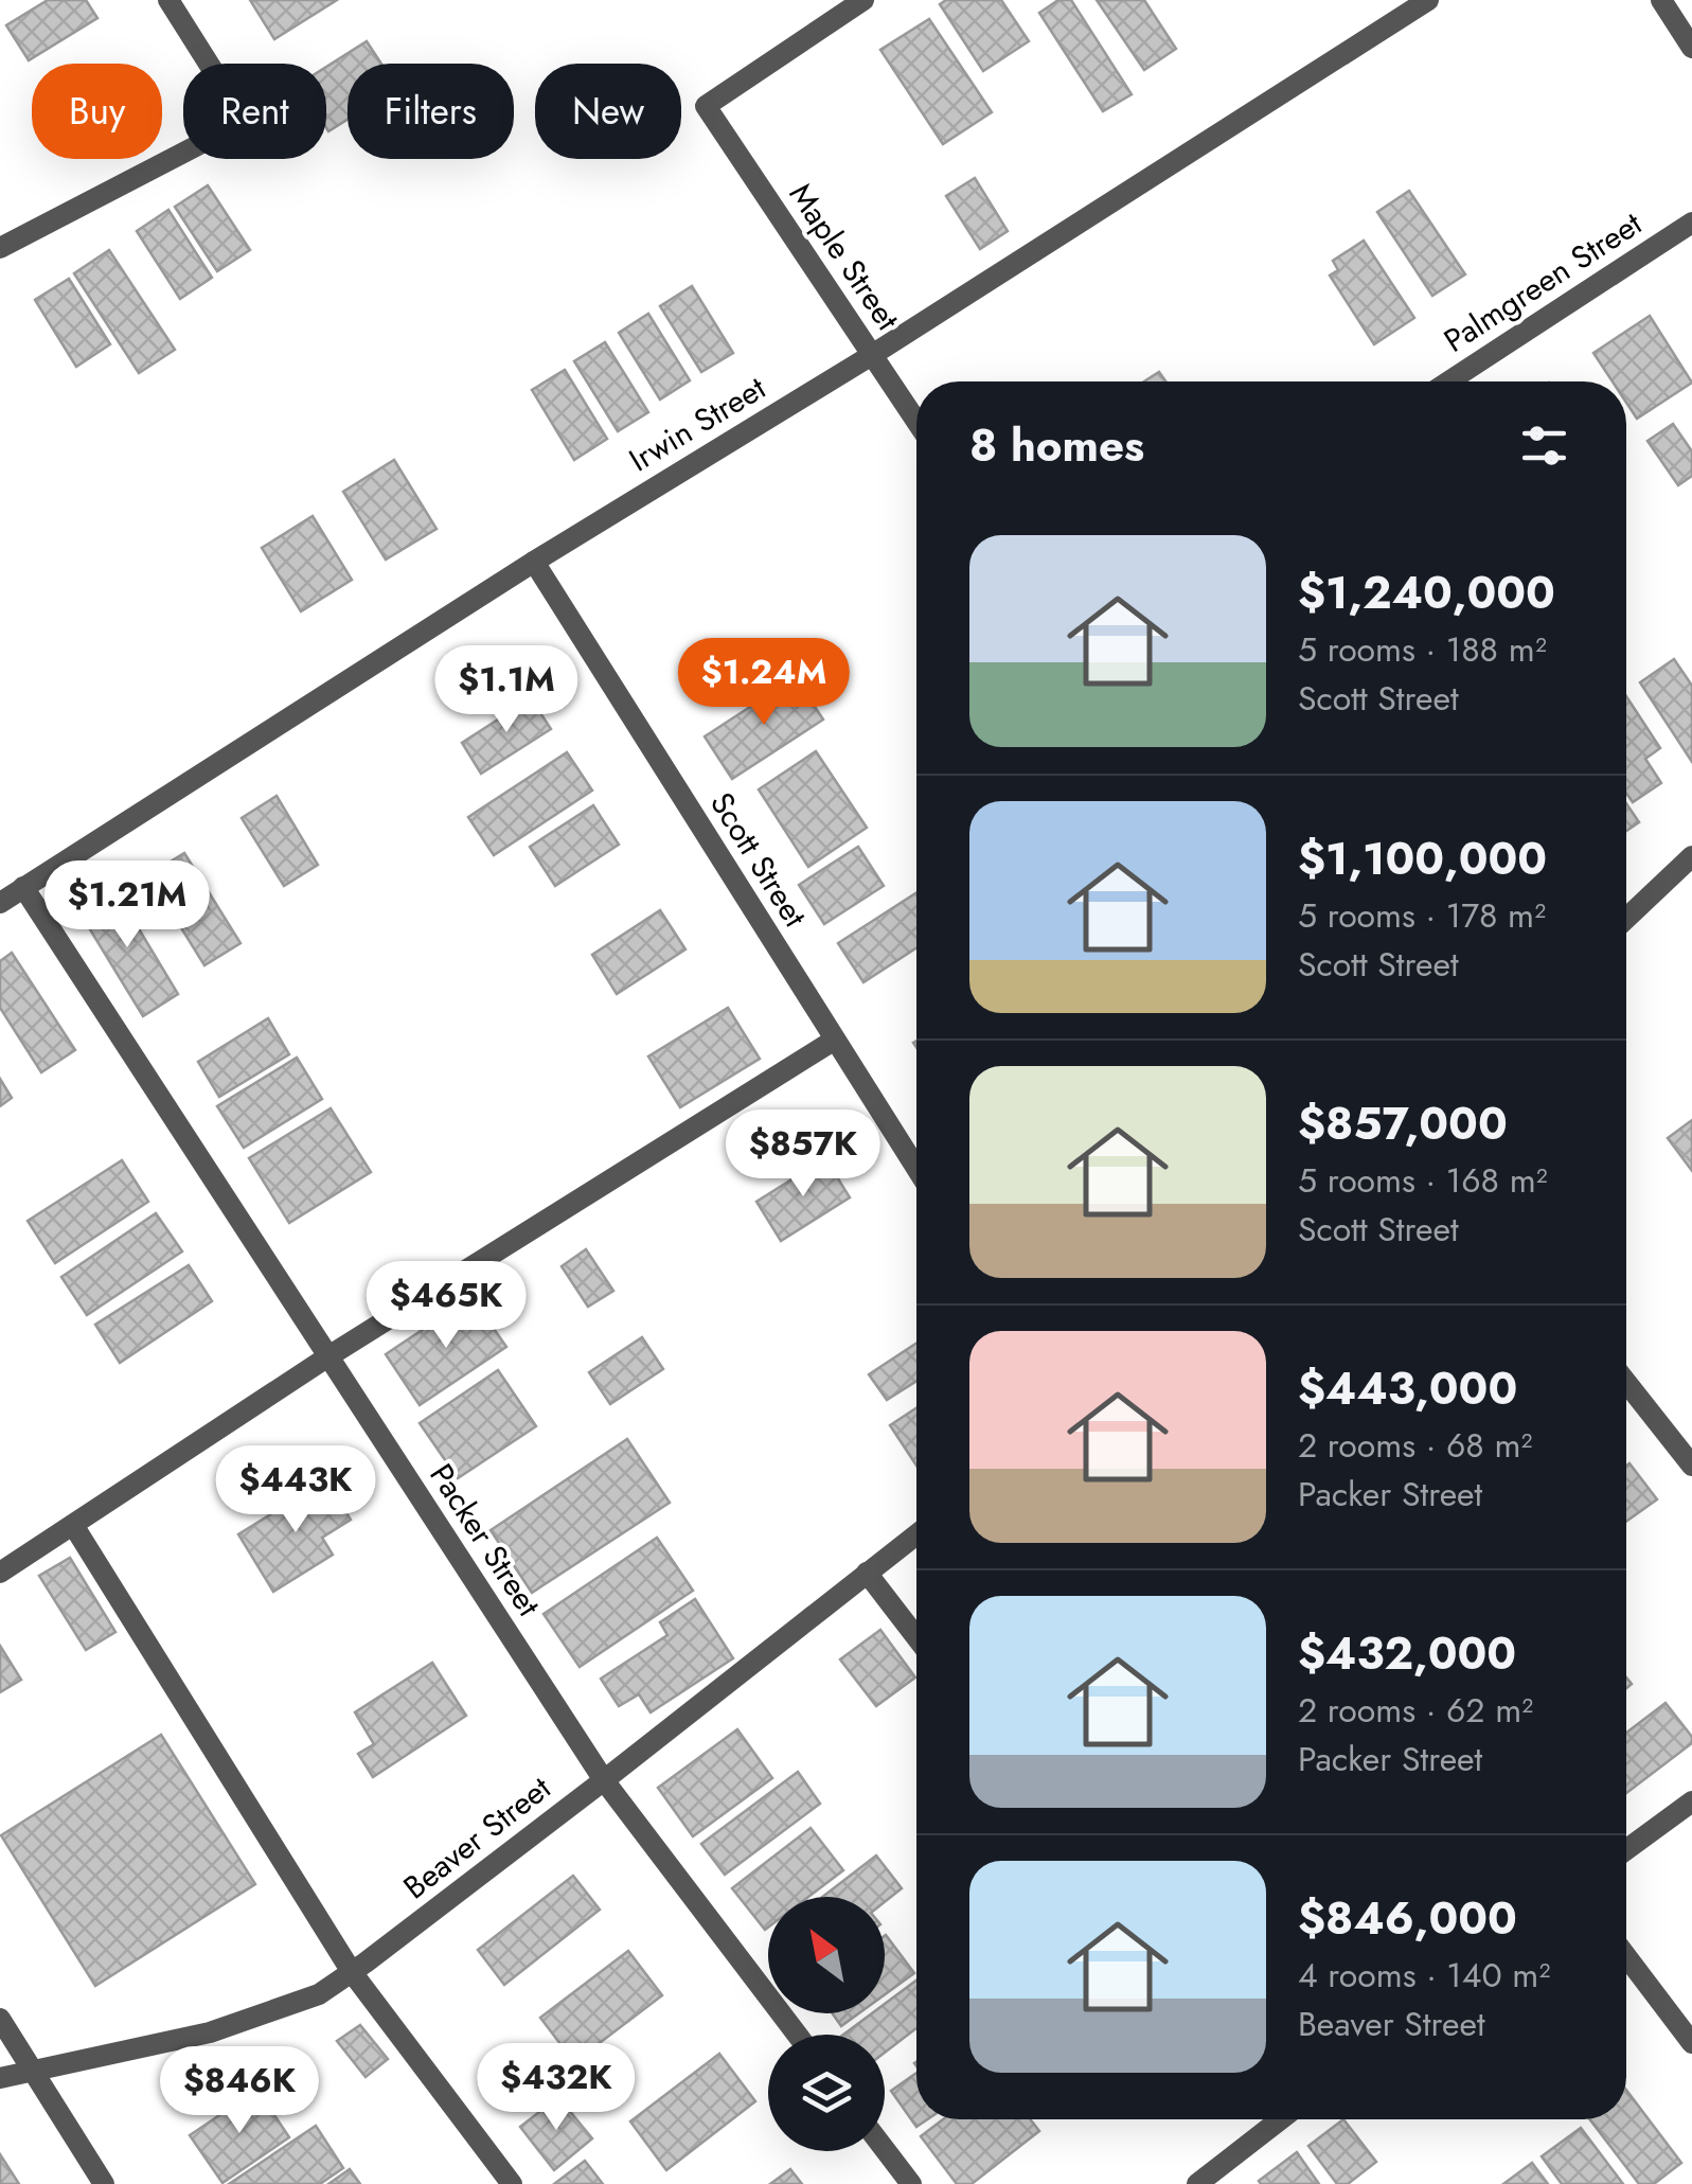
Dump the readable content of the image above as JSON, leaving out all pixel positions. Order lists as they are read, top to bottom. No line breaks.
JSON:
{"streets":{"street":["Maple Street","Palmgreen Street","Irwin Street","Scott Street","Packer Street","Beaver Street"]},"crossings":[["Maple Street","Irwin Street"],["Irwin Street","Scott Street"],["Irwin Street","Packer Street"],["Packer Street","Beaver Street"]],"north":"top left","page":{"chip":["Buy","Rent","Filters","New"],"heading":"8 homes","list":[{"name":"$1,240,000","note":"5 rooms · 188 m² · Scott Street"},{"name":"$1,100,000","note":"5 rooms · 178 m² · Scott Street"},{"name":"$857,000","note":"5 rooms · 168 m² · Scott Street"},{"name":"$443,000","note":"2 rooms · 68 m² · Packer Street"},{"name":"$432,000","note":"2 rooms · 62 m² · Packer Street"},{"name":"$846,000","note":"4 rooms · 140 m² · Beaver Street"}],"price":["$1.24M","$1.1M","$1.21M","$857K","$465K","$443K","$432K","$846K"]}}
